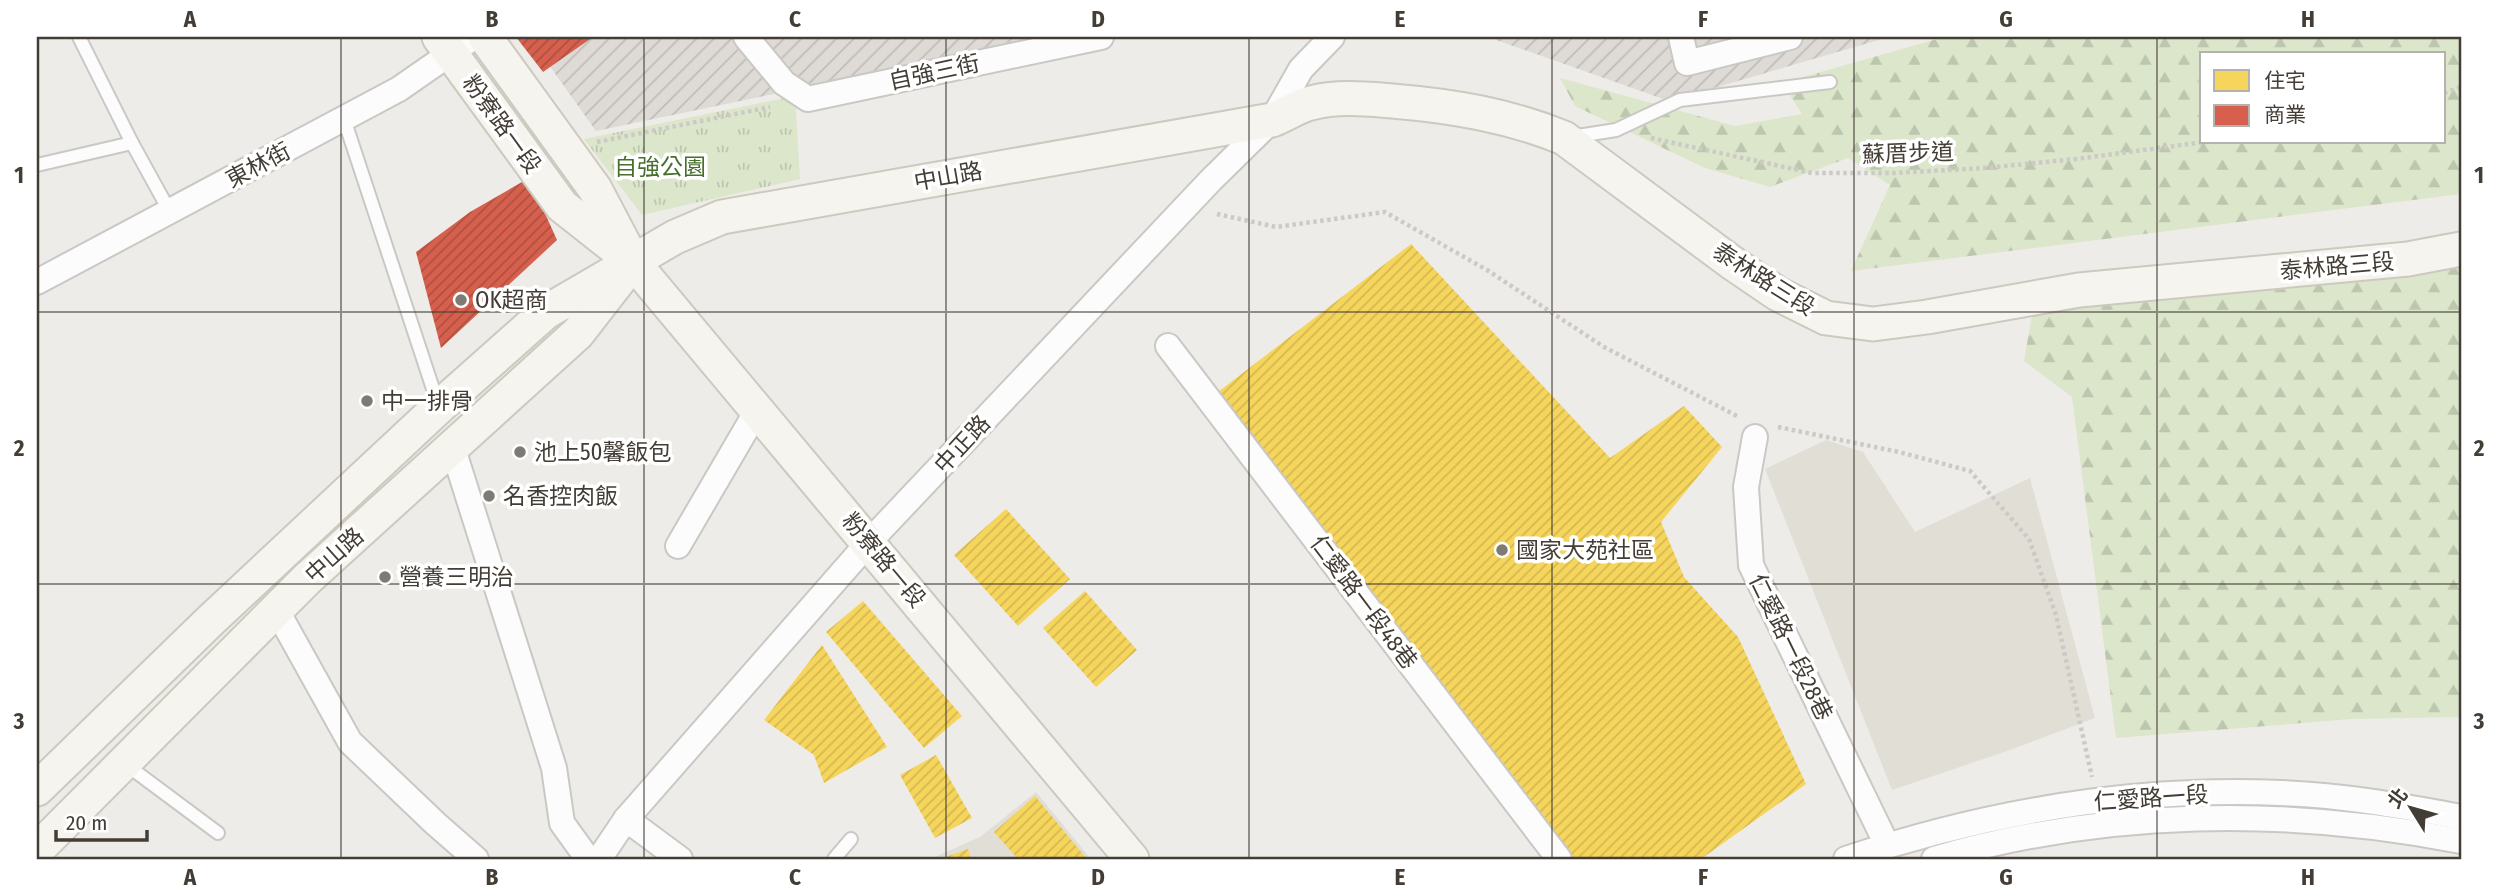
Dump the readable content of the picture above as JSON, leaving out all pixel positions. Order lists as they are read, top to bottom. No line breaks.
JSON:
{"streets":{"main road":["粉寮路一段","中山路","泰林路三段"],"street":["自強三街","東林街","中正路","仁愛路一段48巷","仁愛路一段28巷","仁愛路一段"],"path":["蘇厝步道"]},"crossings":[["粉寮路一段","東林街"],["粉寮路一段","中山路"],["粉寮路一段","中正路"],["中山路","泰林路三段"],["中山路","中正路"],["泰林路三段","中正路"],["仁愛路一段28巷","仁愛路一段"]],"parks":["自強公園"],"places":["OK超商","中一排骨","池上50馨飯包","名香控肉飯","國家大苑社區","營養三明治"],"legend":["住宅","商業"],"scale_bar":"20 m","north":"top left","grid":{"columns":["A","B","C","D","E","F","G","H"],"rows":["1","2","3"]}}
